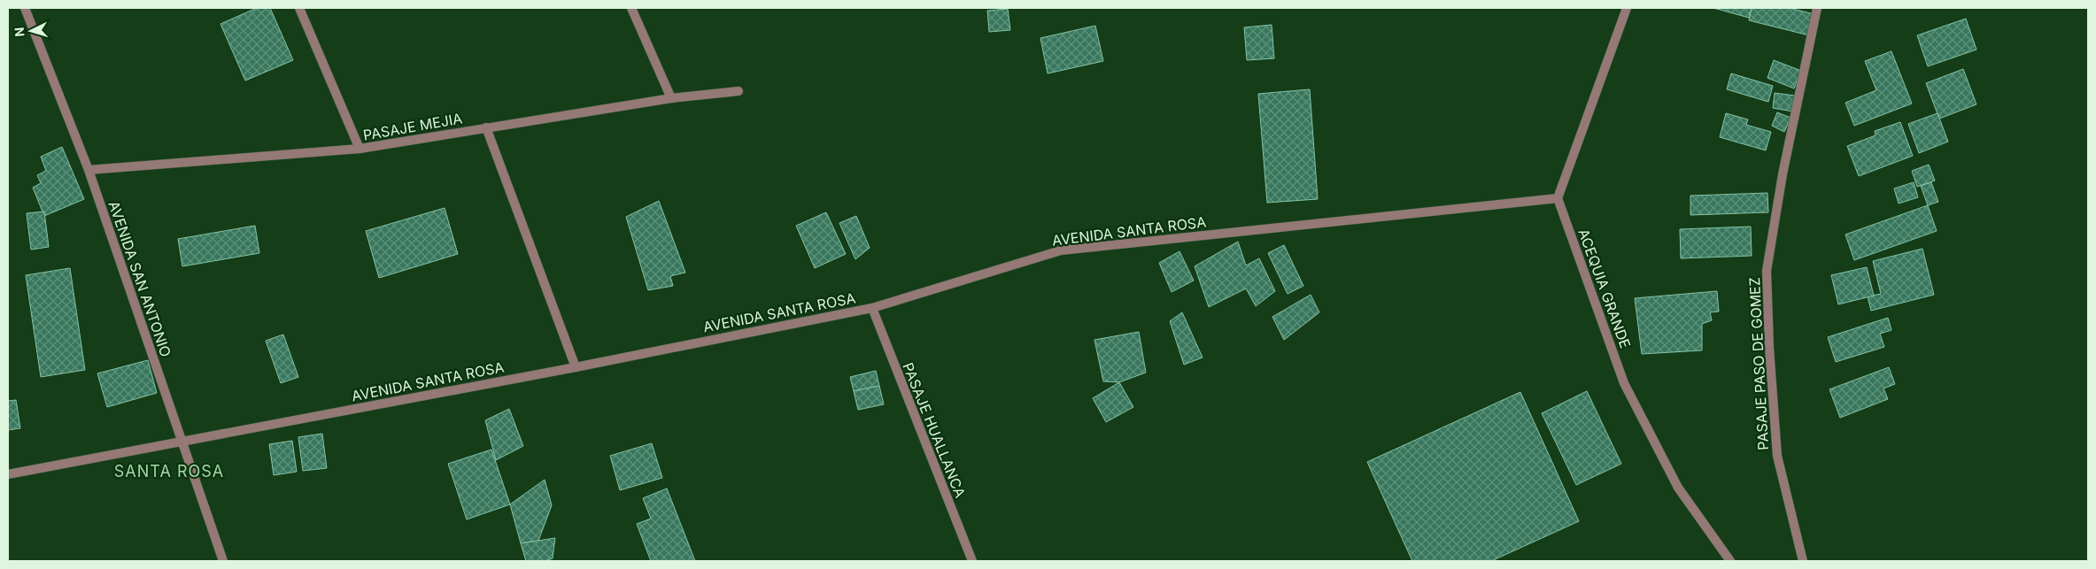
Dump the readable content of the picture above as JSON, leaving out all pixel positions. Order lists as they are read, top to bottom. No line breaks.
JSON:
{"streets":{"street":["PASAJE MEJIA","AVENIDA SANTA ROSA","AVENIDA SAN ANTONIO","ACEQUIA GRANDE","PASAJE PASO DE GOMEZ","PASAJE HUALLANCA"]},"crossings":[["PASAJE MEJIA","AVENIDA SAN ANTONIO"],["AVENIDA SANTA ROSA","AVENIDA SAN ANTONIO"],["AVENIDA SANTA ROSA","ACEQUIA GRANDE"],["AVENIDA SANTA ROSA","PASAJE HUALLANCA"]],"districts":["SANTA ROSA"],"north":"left"}
